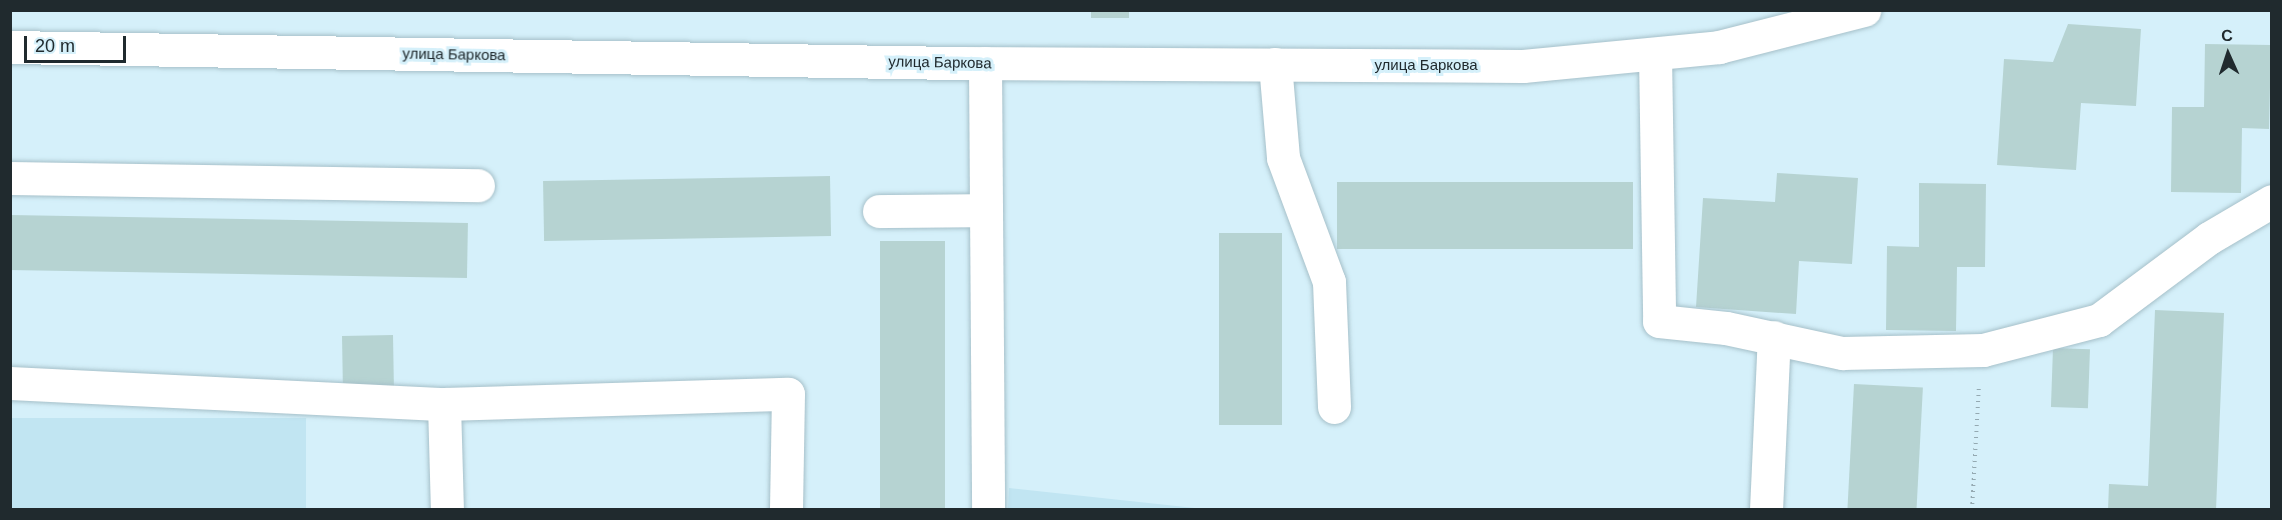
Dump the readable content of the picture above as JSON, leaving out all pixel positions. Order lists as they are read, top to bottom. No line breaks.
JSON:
{"streets":{"main road":["улица Баркова"]},"scale_bar":"20 m","north":"top"}
